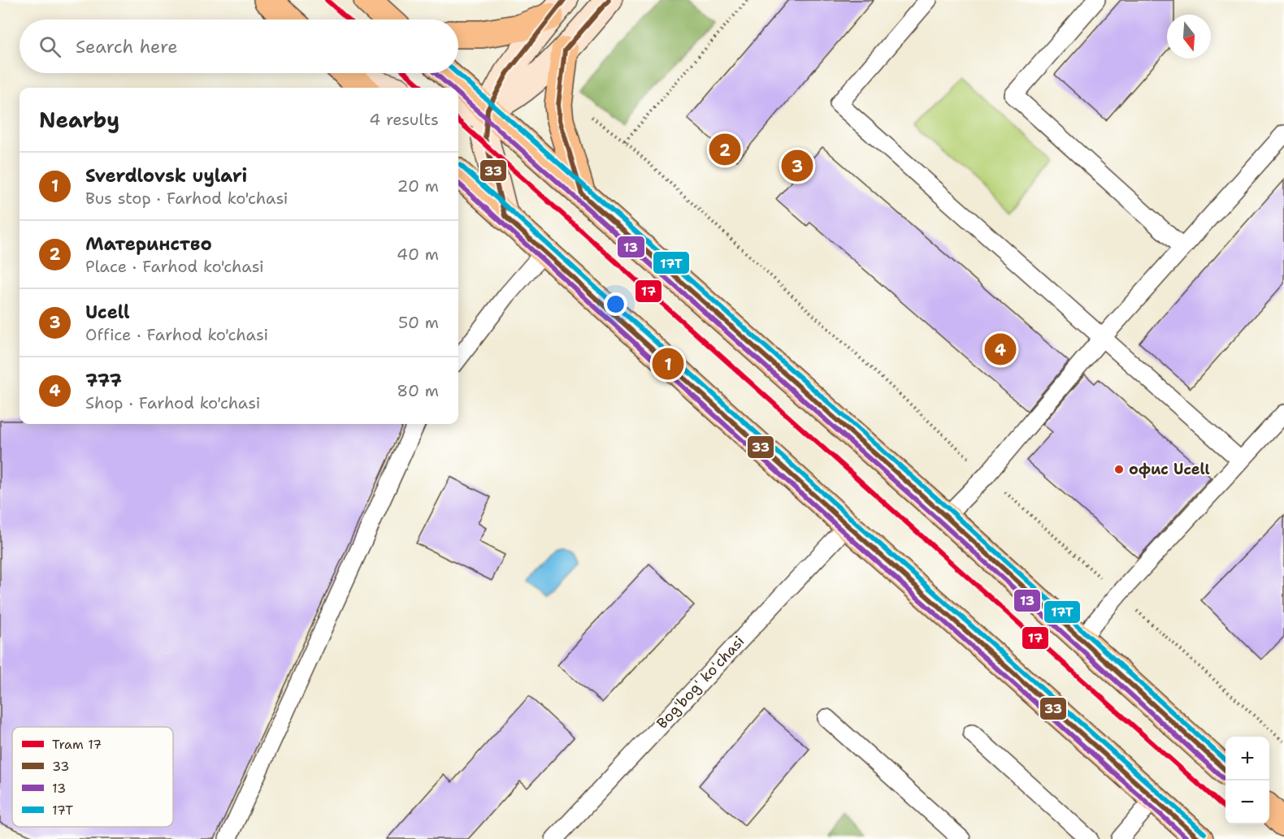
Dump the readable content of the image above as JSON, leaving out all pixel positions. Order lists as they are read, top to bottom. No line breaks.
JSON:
{"streets":{"lane":["Bogʻbogʻ koʻchasi"]},"places":["офис Ucell"],"lines":["tram line 17","transit line 33","transit line 13","transit line 17T"],"legend":["Tram 17","33","13","17T"],"north":"bottom","page":{"search":"Search here","heading":["Nearby","4 results"],"pins":["2","3","4","1"],"list":[{"mark":"1","name":"Sverdlovsk uylari","note":"Bus stop · Farhod ko'chasi","value":"20 m"},{"mark":"2","name":"Материнство","note":"Place · Farhod ko'chasi","value":"40 m"},{"mark":"3","name":"Ucell","note":"Office · Farhod ko'chasi","value":"50 m"},{"mark":"4","name":"777","note":"Shop · Farhod ko'chasi","value":"80 m"}],"map_buttons":["+","−"]}}
